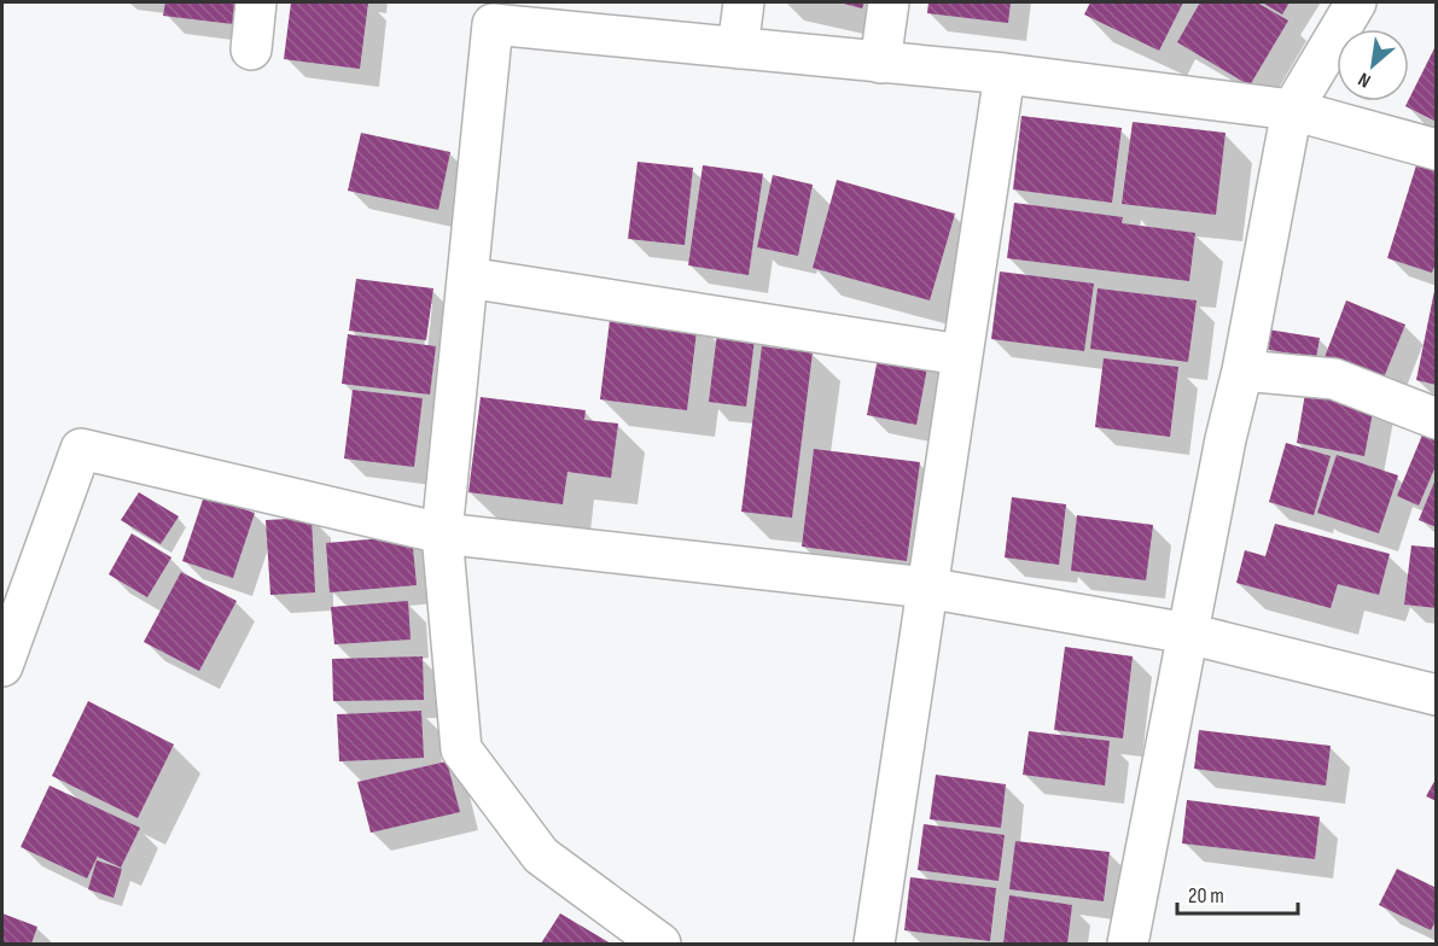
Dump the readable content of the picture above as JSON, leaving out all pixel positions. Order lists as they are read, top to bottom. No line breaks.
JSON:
{"scale_bar":"20 m","north":"bottom left"}
